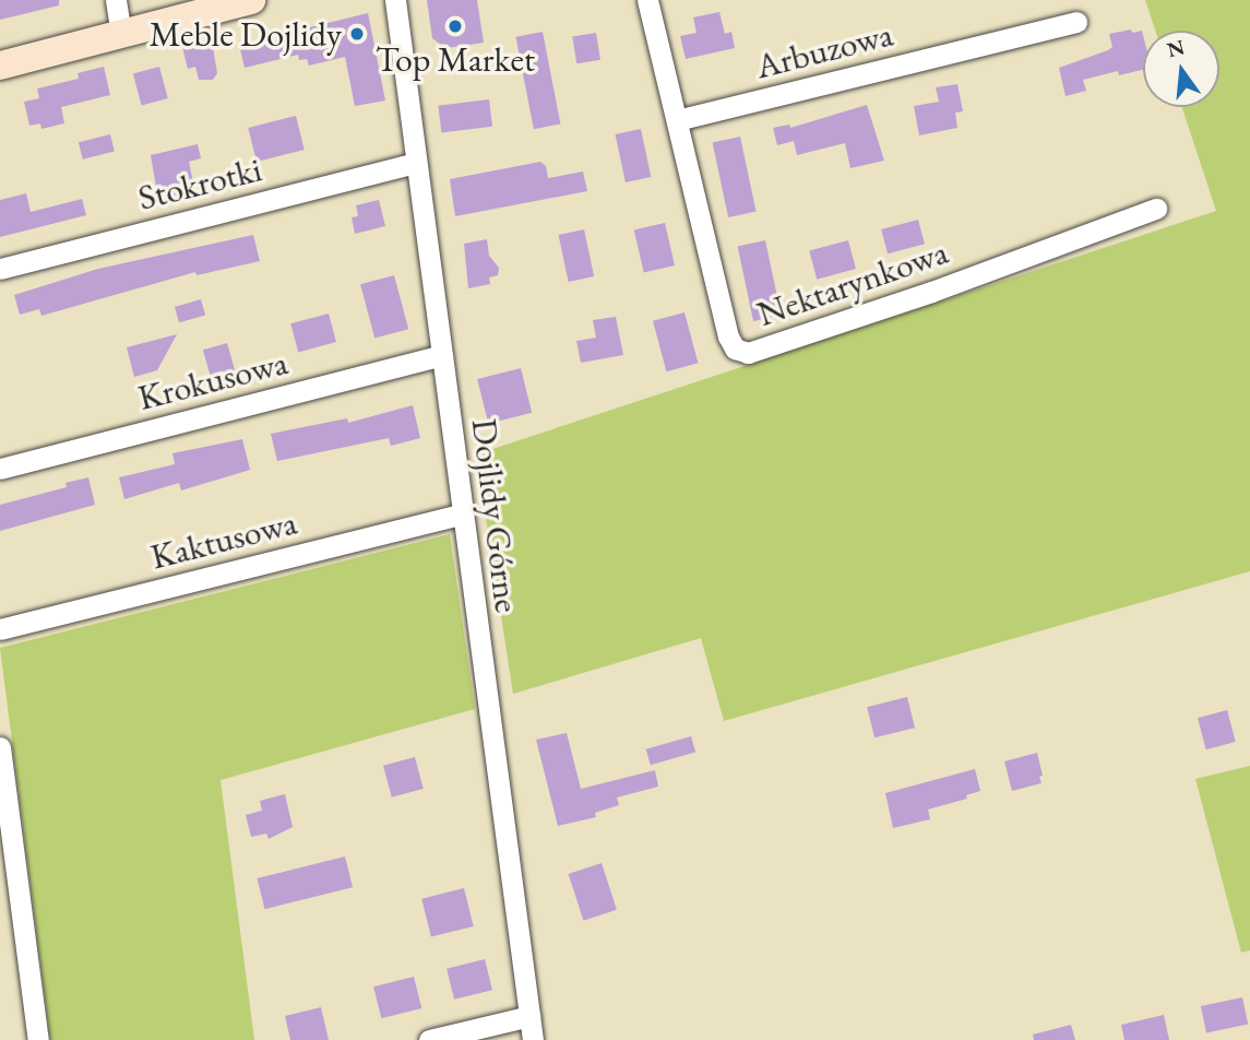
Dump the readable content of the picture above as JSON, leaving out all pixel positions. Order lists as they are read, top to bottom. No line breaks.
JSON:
{"streets":{"street":["Arbuzowa","Stokrotki","Nektarynkowa","Krokusowa","Dojlidy Górne","Kaktusowa"]},"crossings":[["Arbuzowa","Nektarynkowa"],["Stokrotki","Dojlidy Górne"],["Krokusowa","Dojlidy Górne"],["Dojlidy Górne","Kaktusowa"]],"places":["Top Market","Meble Dojlidy"],"north":"top"}
